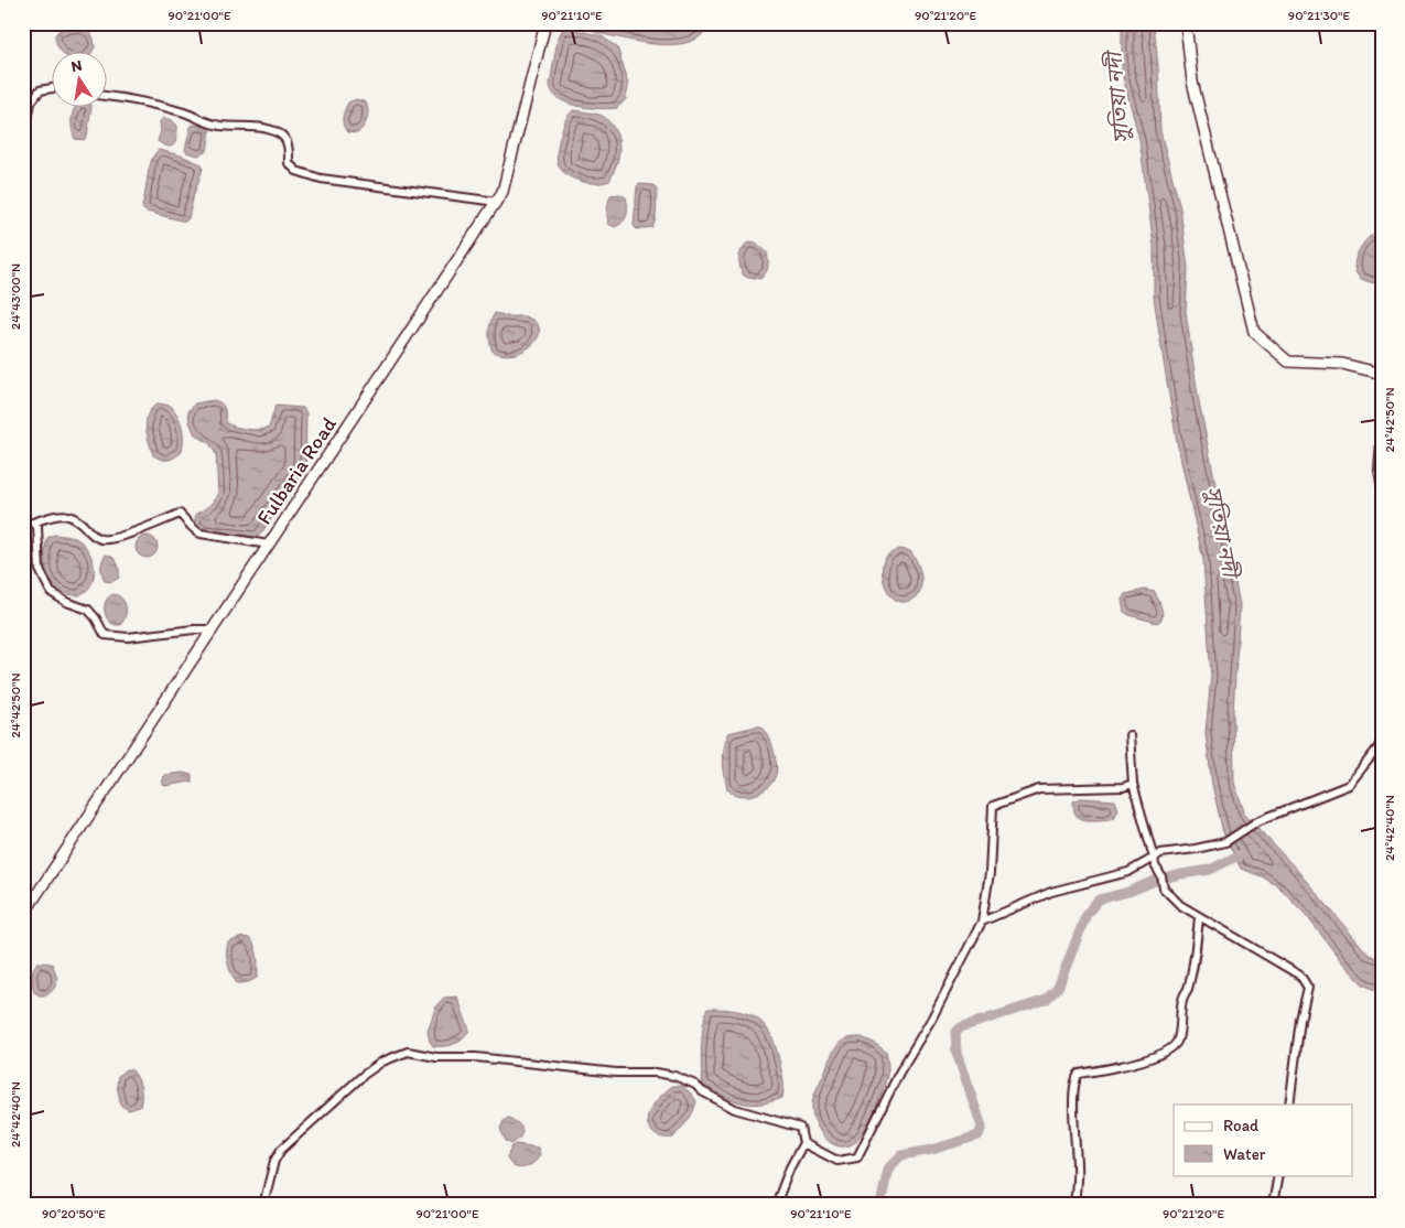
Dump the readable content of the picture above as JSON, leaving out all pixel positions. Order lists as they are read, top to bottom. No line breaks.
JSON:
{"streets":{"main road":["Fulbaria Road"]},"water":["সুতিয়া নদী"],"legend":["Road","Water"],"north":"top","coordinates":["90°21'00\"E","90°21'10\"E","90°21'20\"E","90°21'30\"E","24°43'00\"N","24°42'50\"N","24°42'40\"N","90°20'50\"E"]}
